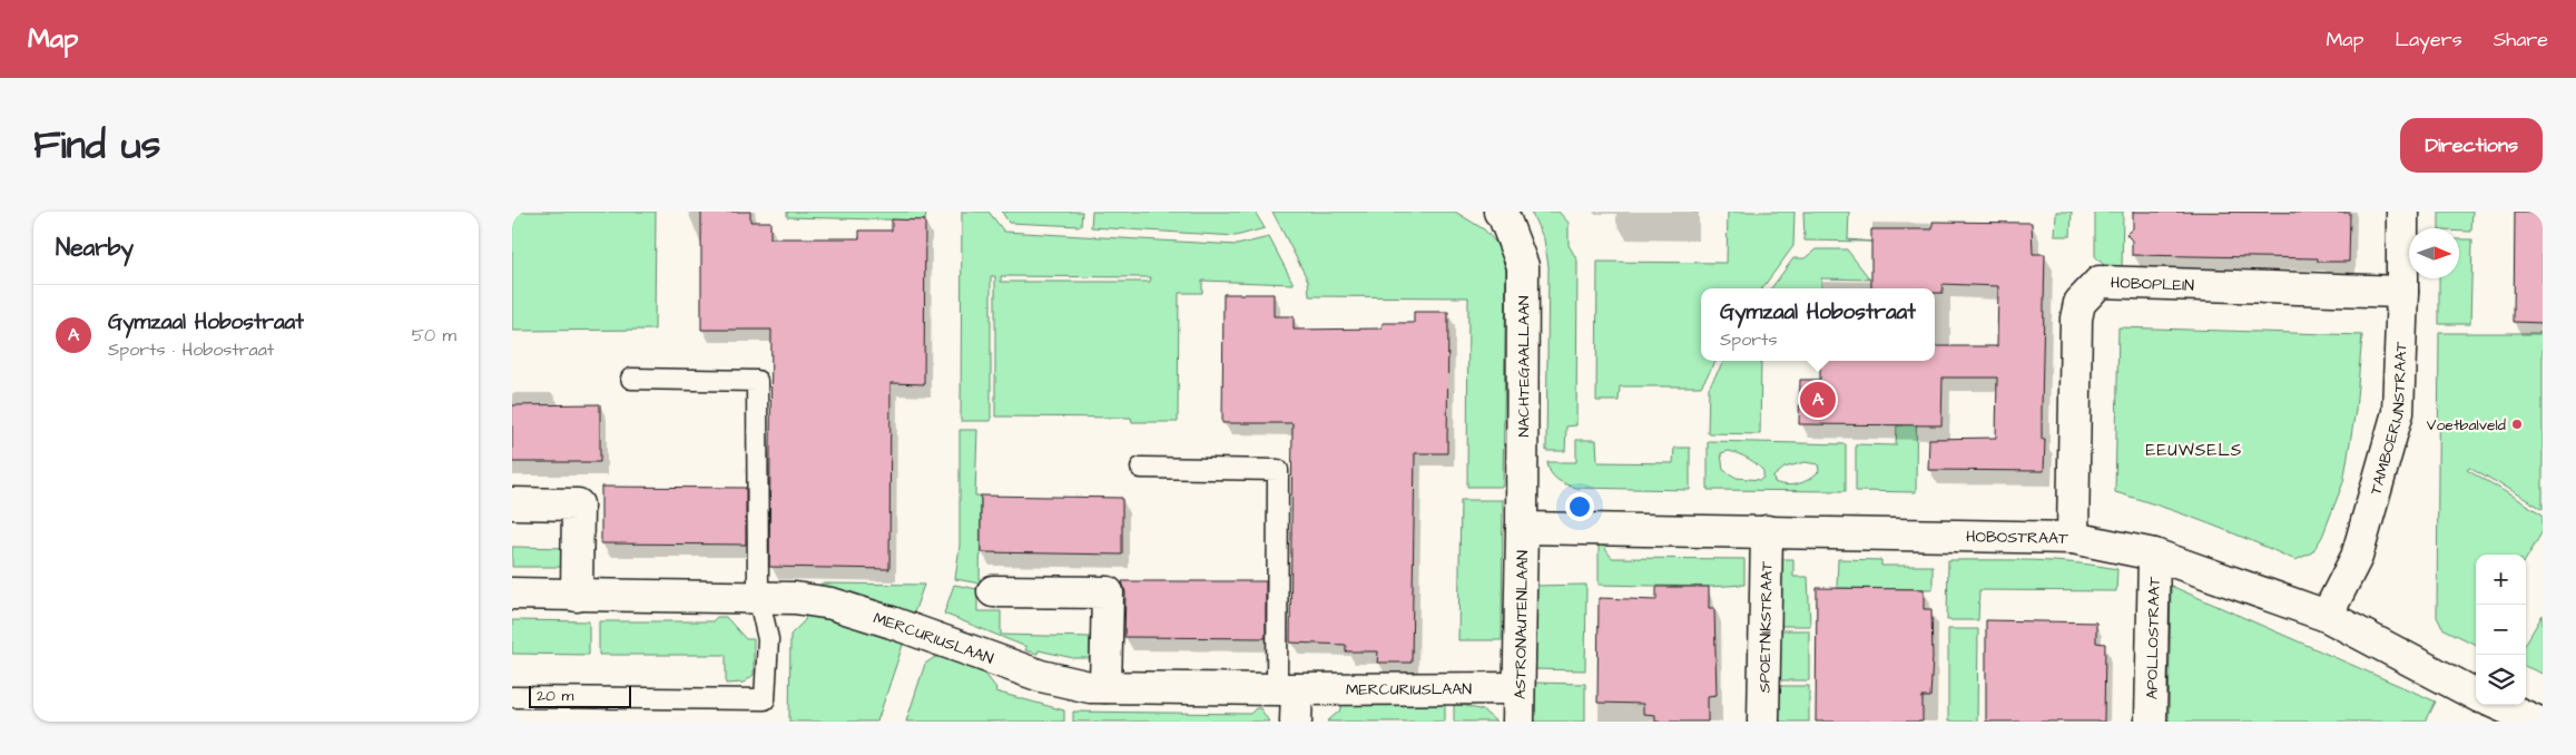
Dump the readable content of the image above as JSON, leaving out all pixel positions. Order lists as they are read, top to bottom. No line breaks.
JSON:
{"streets":{"street":["HOBOPLEIN","NACHTEGAALLAAN","TAMBOERIJNSTRAAT","HOBOSTRAAT","ASTRONAUTENLAAN","SPOETNIKSTRAAT","MERCURIUSLAAN","APOLLOSTRAAT"]},"crossings":[["HOBOPLEIN","TAMBOERIJNSTRAAT"],["HOBOPLEIN","HOBOSTRAAT"],["NACHTEGAALLAAN","HOBOSTRAAT"],["NACHTEGAALLAAN","ASTRONAUTENLAAN"],["TAMBOERIJNSTRAAT","HOBOSTRAAT"],["HOBOSTRAAT","ASTRONAUTENLAAN"],["HOBOSTRAAT","SPOETNIKSTRAAT"],["HOBOSTRAAT","APOLLOSTRAAT"],["ASTRONAUTENLAAN","MERCURIUSLAAN"]],"districts":["EEUWSELS"],"places":["Voetbalveld"],"scale_bar":"20 m","north":"right","page":{"header":"Map","nav":["Map","Layers","Share"],"title":"Find us","buttons":"Directions","heading":"Nearby","list":[{"mark":"A","name":"Gymzaal Hobostraat","note":"Sports · Hobostraat","value":"50 m"}],"popup":["Gymzaal Hobostraat","Sports"],"pins":"A","map_buttons":["+","−"],"scale":"20 m"}}
